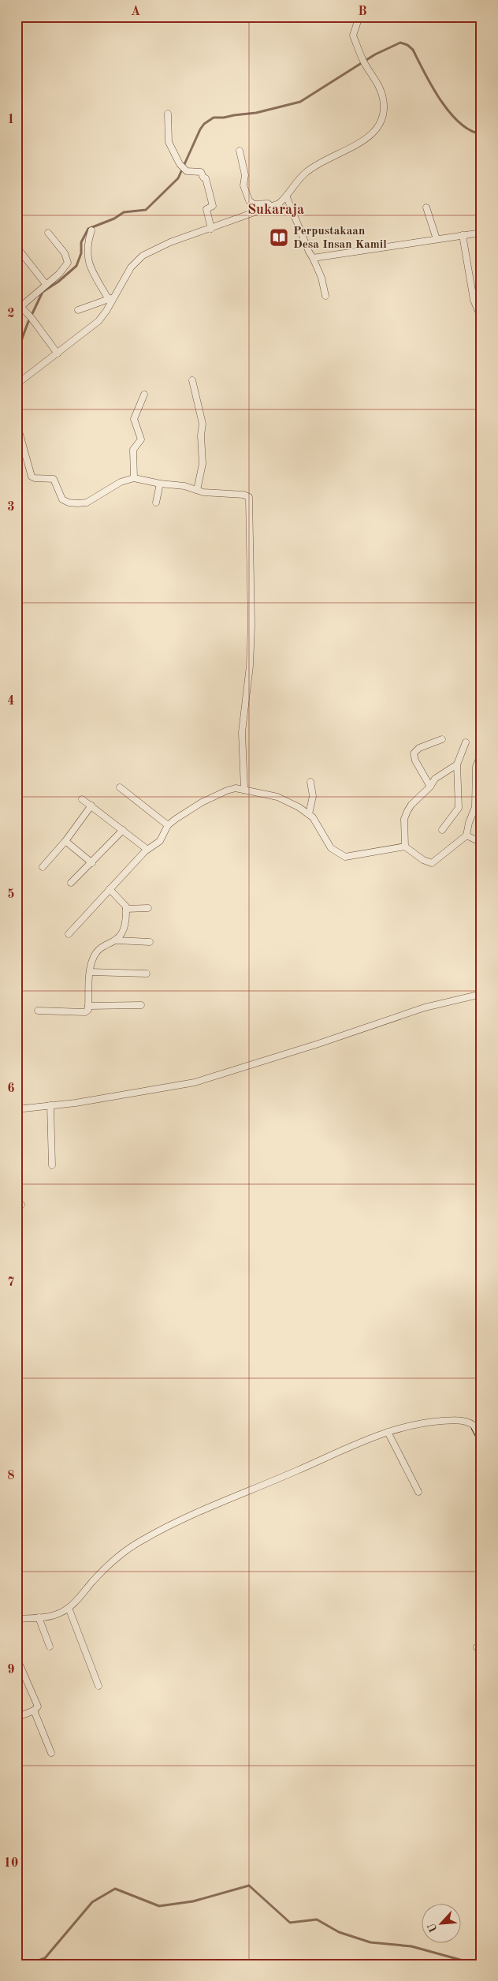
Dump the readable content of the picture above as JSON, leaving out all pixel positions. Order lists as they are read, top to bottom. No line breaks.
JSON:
{"districts":["Sukaraja"],"places":{"library":["Perpustakaan Desa Insan Kamil"]},"north":"bottom left","grid":{"columns":["A","B"],"rows":["1","2","3","4","5","6","7","8","9","10"]}}
